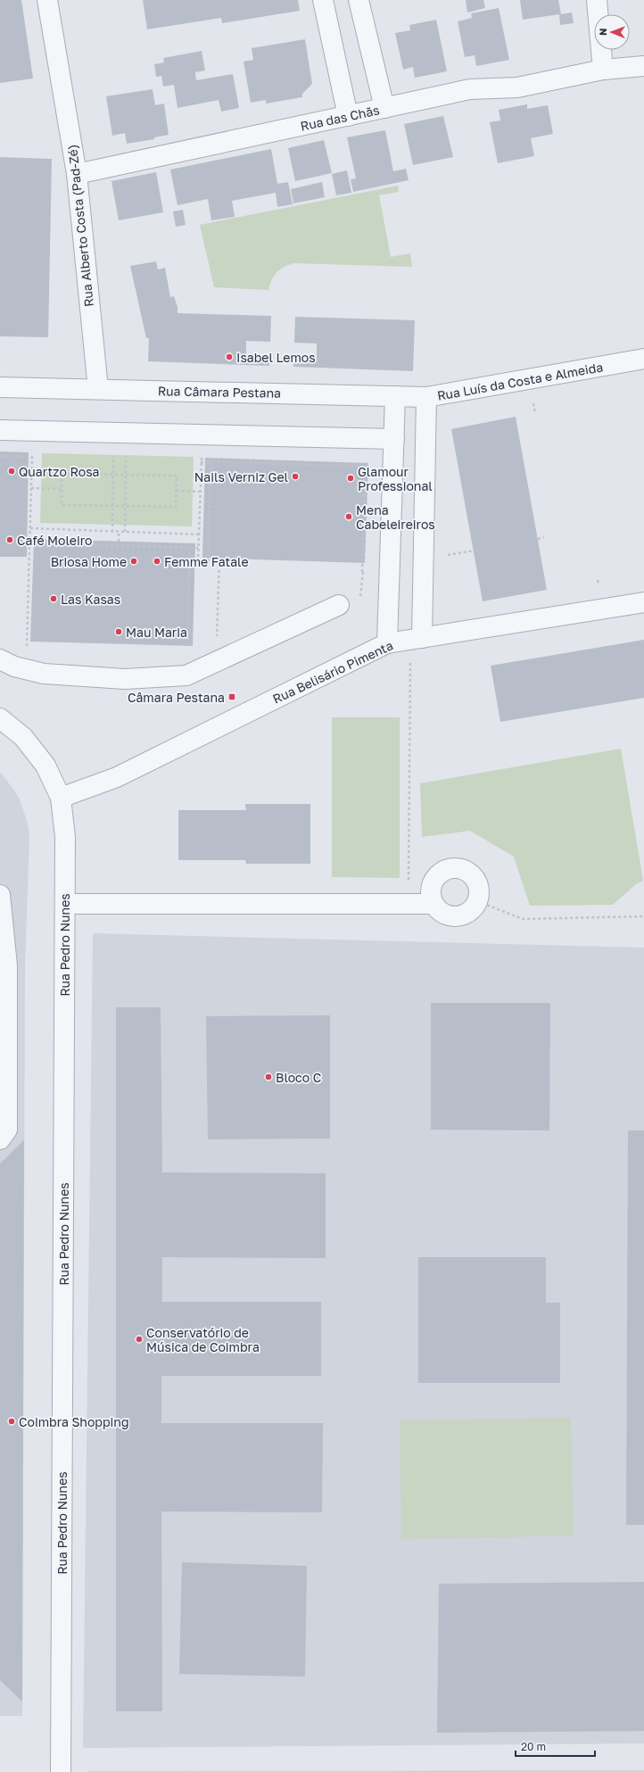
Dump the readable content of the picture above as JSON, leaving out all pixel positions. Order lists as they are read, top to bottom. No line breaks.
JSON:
{"streets":{"street":["Rua das Chãs","Rua Alberto Costa (Pad-Zé)","Rua Luís da Costa e Almeida","Rua Câmara Pestana","Rua Belisário Pimenta","Rua Pedro Nunes"]},"crossings":[["Rua das Chãs","Rua Alberto Costa (Pad-Zé)"],["Rua Alberto Costa (Pad-Zé)","Rua Câmara Pestana"],["Rua Luís da Costa e Almeida","Rua Câmara Pestana"],["Rua Belisário Pimenta","Rua Pedro Nunes"]],"places":{"other":["Isabel Lemos","Quartzo Rosa","Nails Verniz Gel","Glamour Professional","Mena Cabeleireiros","Café Moleiro","Briosa Home","Femme Fatale","Las Kasas","Mau Maria","Bloco C","Conservatório de Música de Coimbra","Coimbra Shopping"],"transit":["Câmara Pestana"]},"scale_bar":"20 m","north":"left"}
